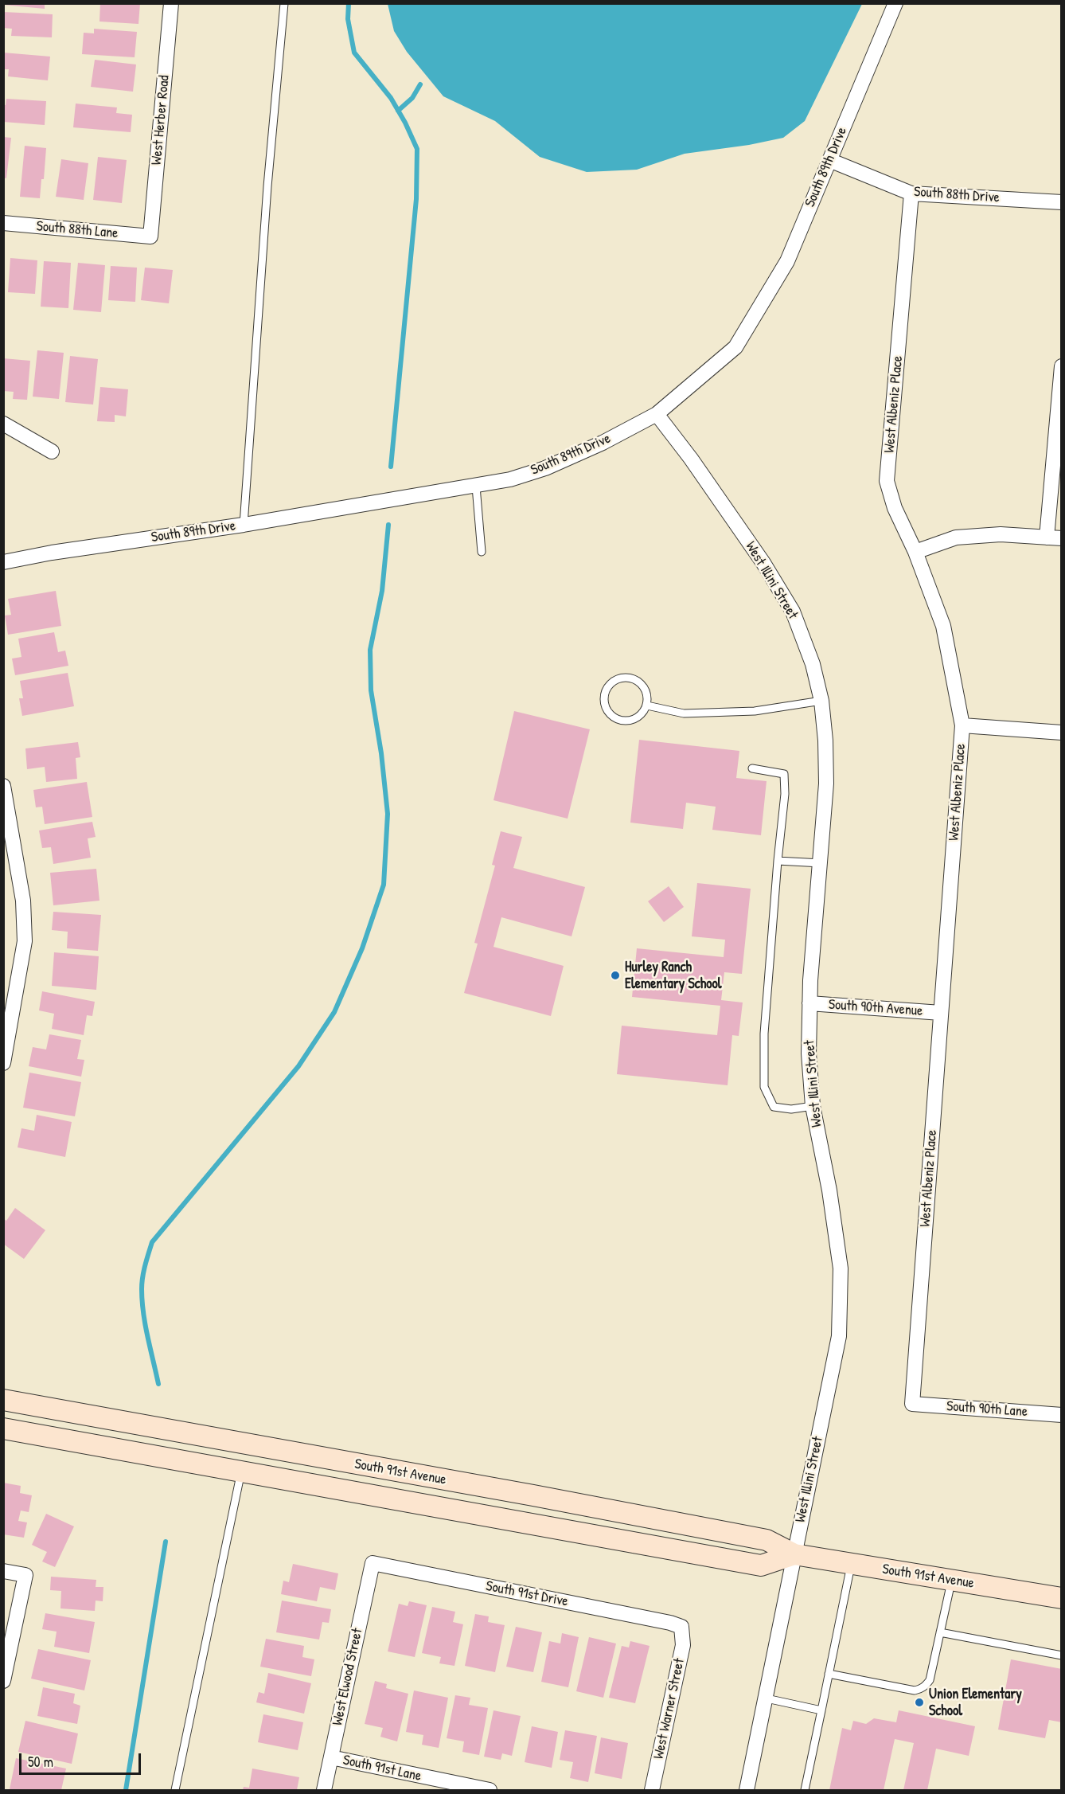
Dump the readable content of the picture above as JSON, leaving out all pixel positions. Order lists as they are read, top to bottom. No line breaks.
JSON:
{"streets":{"main road":["South 91st Avenue"],"street":["West Herber Road","South 89th Drive","South 88th Drive","South 88th Lane","West Albeniz Place","West Illini Street","South 90th Avenue","South 90th Lane","South 91st Drive","West Elwood Street","West Warner Street","South 91st Lane"]},"crossings":[["West Herber Road","South 88th Lane"],["South 89th Drive","South 88th Drive"],["South 89th Drive","West Illini Street"],["South 88th Drive","West Albeniz Place"],["West Albeniz Place","South 90th Avenue"],["West Albeniz Place","South 90th Lane"],["West Illini Street","South 90th Avenue"],["West Illini Street","South 91st Avenue"],["South 91st Drive","West Elwood Street"],["South 91st Drive","West Warner Street"],["West Elwood Street","South 91st Lane"]],"places":["Hurley Ranch Elementary School","Union Elementary School"],"scale_bar":"50 m"}
